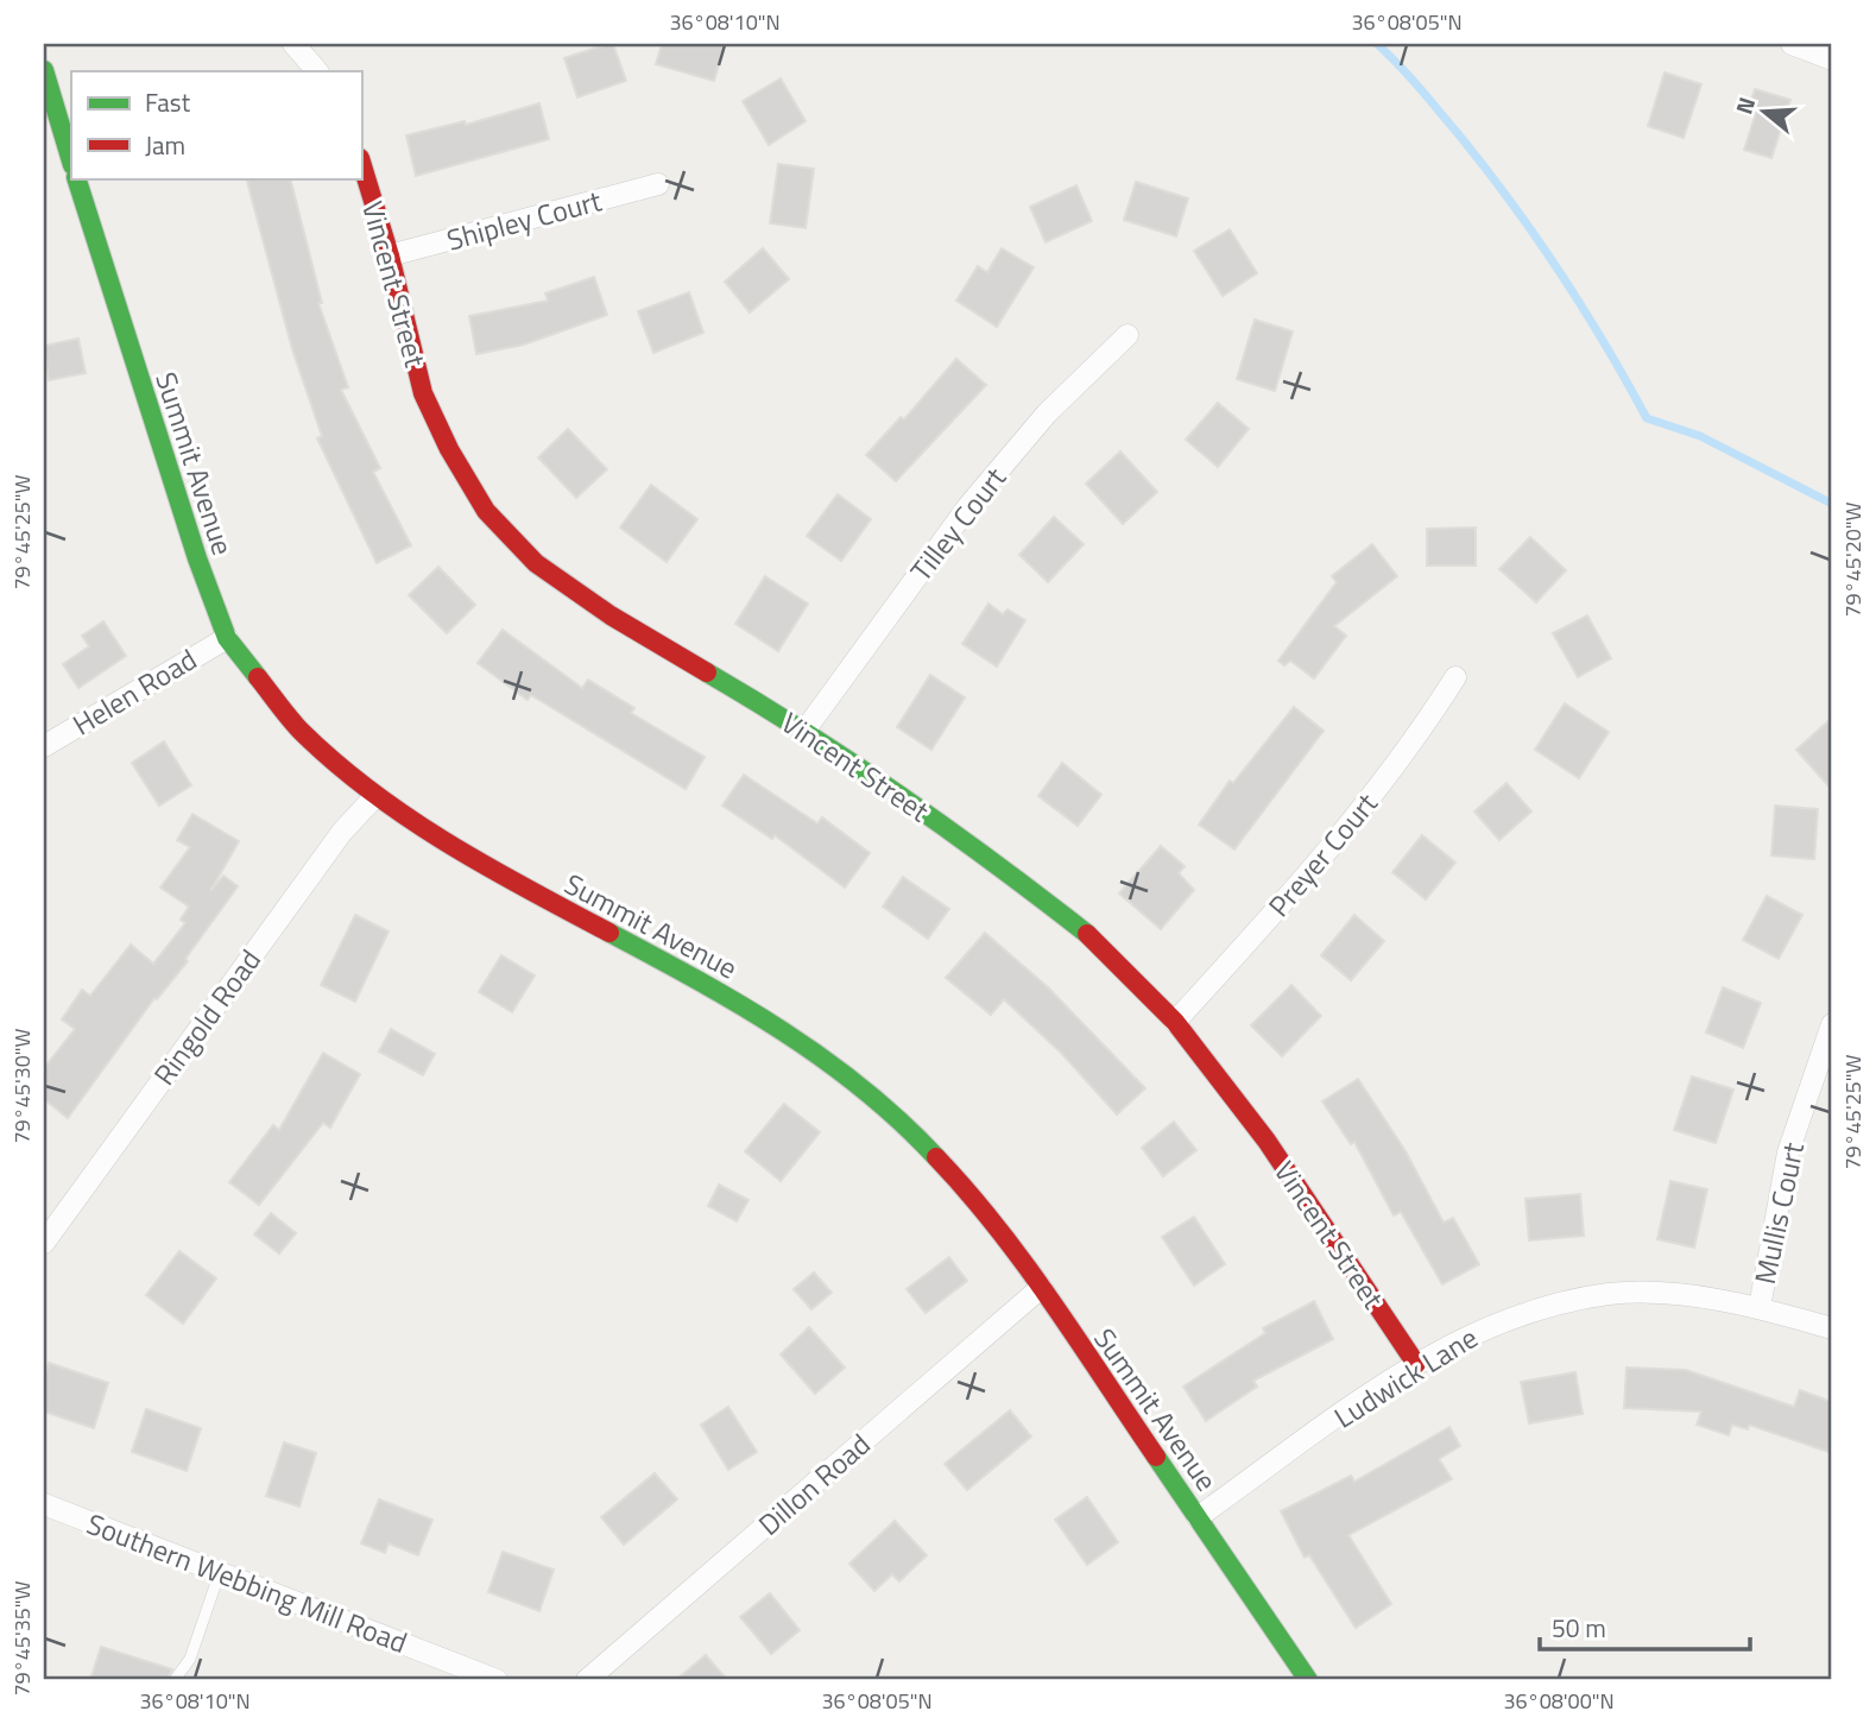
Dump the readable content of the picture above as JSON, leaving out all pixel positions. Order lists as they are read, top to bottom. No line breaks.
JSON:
{"streets":{"main road":["Vincent Street","Summit Avenue"],"street":["Shipley Court","Tilley Court","Helen Road","Preyer Court","Ringold Road","Mullis Court","Ludwick Lane","Dillon Road","Southern Webbing Mill Road"]},"crossings":[["Shipley Court","Vincent Street"],["Vincent Street","Tilley Court"],["Vincent Street","Preyer Court"],["Vincent Street","Ludwick Lane"],["Summit Avenue","Helen Road"],["Summit Avenue","Ringold Road"],["Summit Avenue","Ludwick Lane"],["Summit Avenue","Dillon Road"],["Mullis Court","Ludwick Lane"]],"legend":["Fast","Jam"],"scale_bar":"50 m","north":"left","coordinates":["36°08'10\"N","36°08'05\"N","79°45'25\"W","79°45'20\"W","79°45'30\"W","79°45'35\"W","36°08'00\"N"]}
